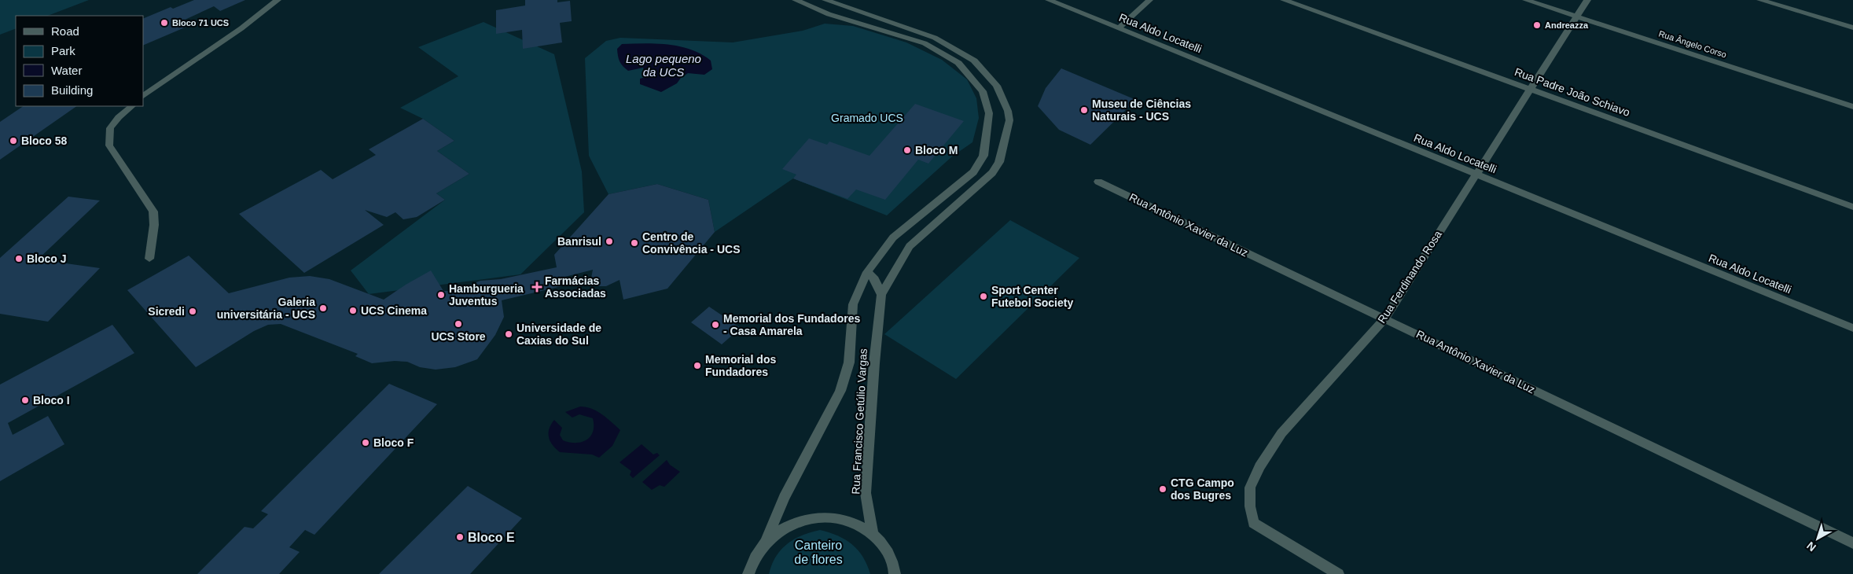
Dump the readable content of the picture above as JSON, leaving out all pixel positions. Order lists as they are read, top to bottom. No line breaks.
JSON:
{"streets":{"street":["Rua Aldo Locatelli","Rua Ângelo Corso","Rua Padre João Schiavo","Rua Antônio Xavier da Luz","Rua Ferdinando Rosa","Rua Francisco Getúlio Vargas"]},"crossings":[["Rua Aldo Locatelli","Rua Ferdinando Rosa"],["Rua Ângelo Corso","Rua Ferdinando Rosa"],["Rua Padre João Schiavo","Rua Ferdinando Rosa"],["Rua Antônio Xavier da Luz","Rua Ferdinando Rosa"]],"water":["Lago pequeno da UCS"],"parks":["Gramado UCS","Canteiro de flores"],"places":{"other":["Bloco 71 UCS","Andreazza","Museu de Ciências Naturais - UCS","Bloco 58","Bloco M","Banrisul","Centro de Convivência - UCS","Bloco J","Hamburgueria Juventus","Sport Center Futebol Society","Galeria universitária - UCS","UCS Cinema","Sicredi","UCS Store","Memorial dos Fundadores - Casa Amarela","Universidade de Caxias do Sul","Memorial dos Fundadores","Bloco I","Bloco F","CTG Campo dos Bugres","Bloco E"],"health":["Farmácias Associadas"]},"legend":["Road","Park","Water","Building"],"north":"bottom left"}
